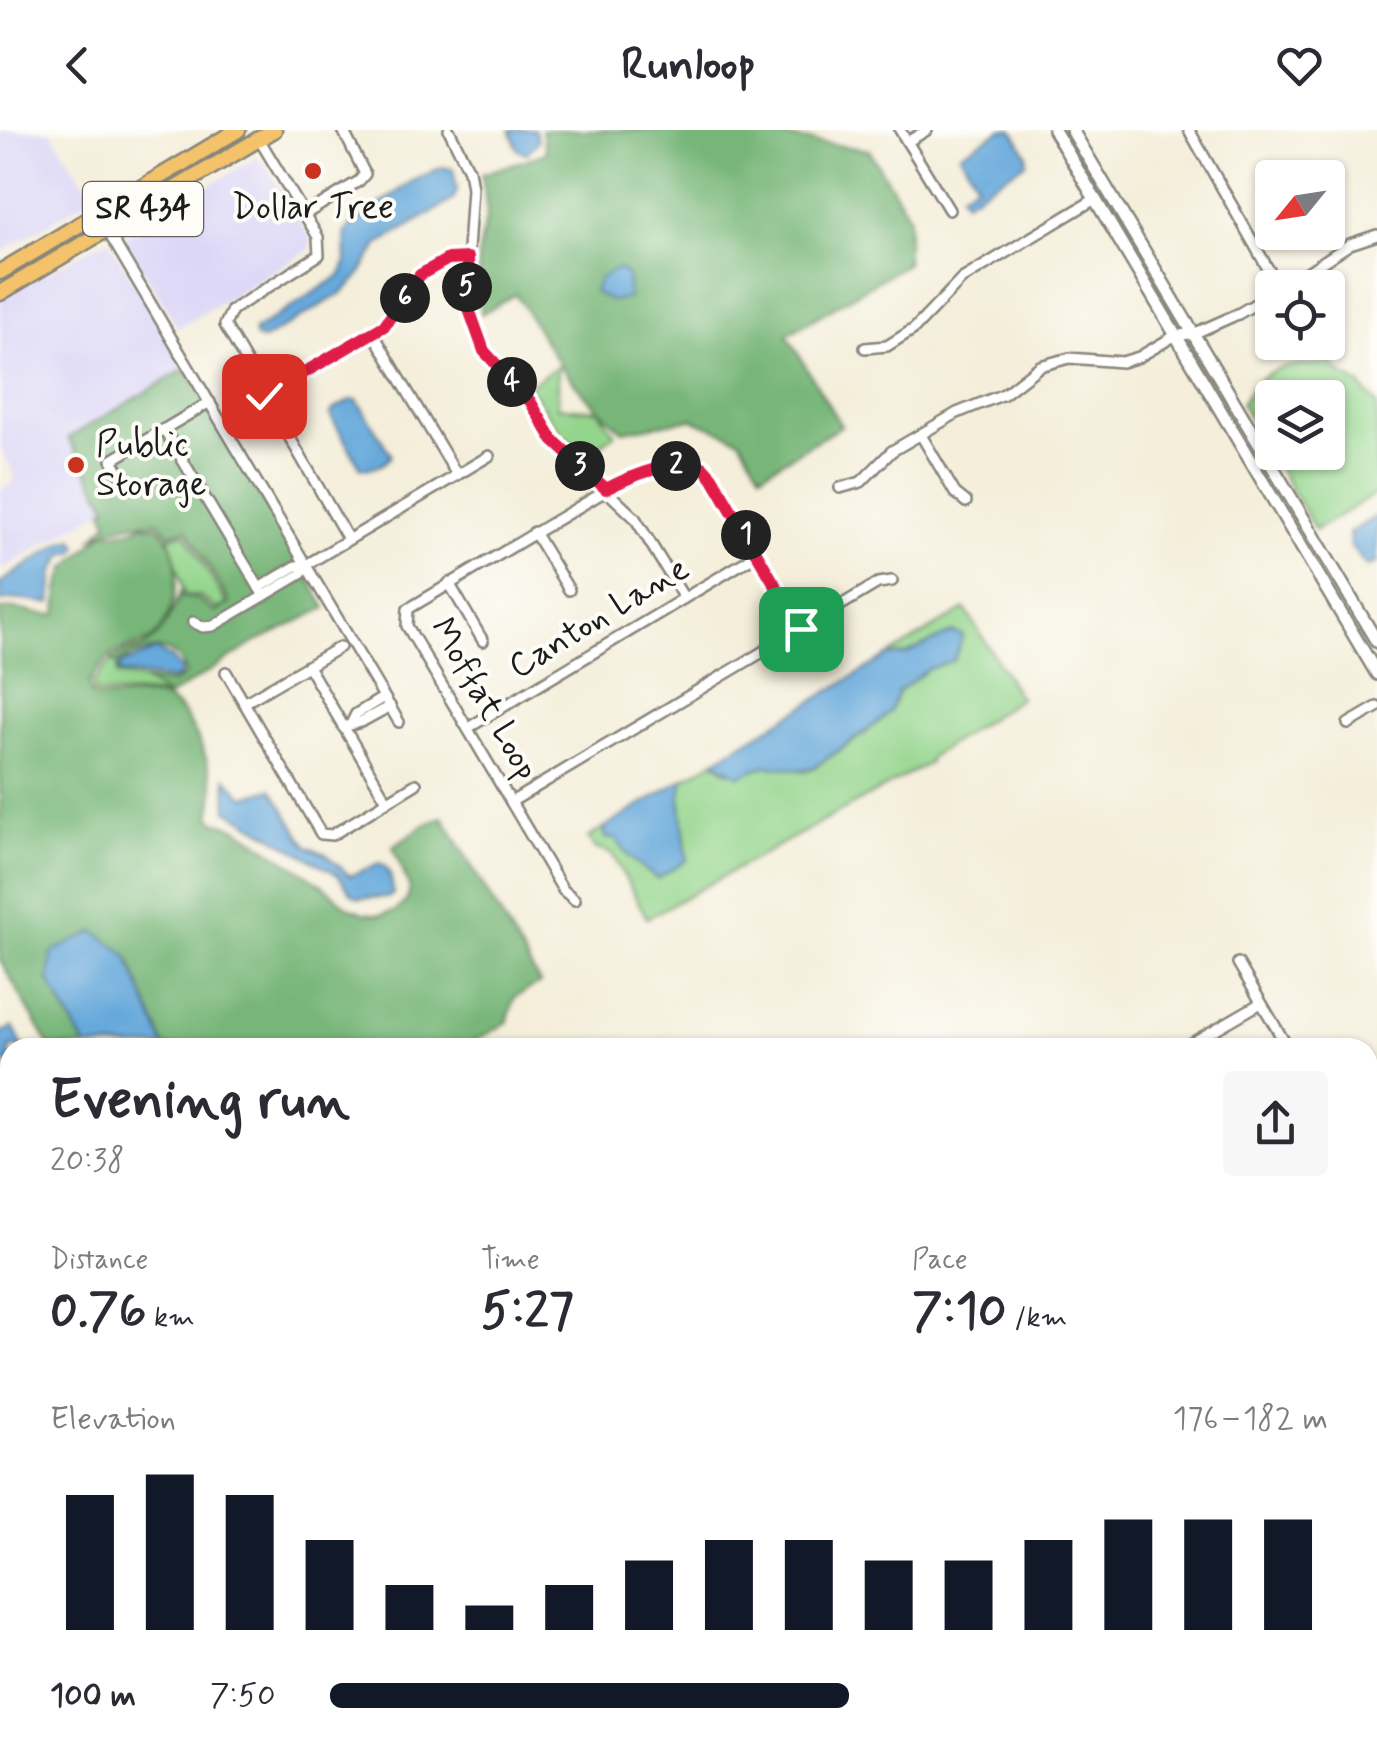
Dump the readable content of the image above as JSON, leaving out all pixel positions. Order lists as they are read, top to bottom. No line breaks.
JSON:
{"streets":{"main road":["SR 434"],"street":["Canton Lane","Moffat Loop"]},"crossings":[["Canton Lane","Moffat Loop"]],"places":["Dollar Tree","Public Storage"],"north":"bottom left","page":{"header":"Runloop","pins":["5","6","4","2","3","1"],"heading":["Evening run","20:38"],"stats":[["Distance","0.76 km"],["Time","5:27"],["Pace","7:10 /km"]],"chart":["Elevation","176–182 m"],"list":[{"name":"100 m","note":"7:50"}]}}
